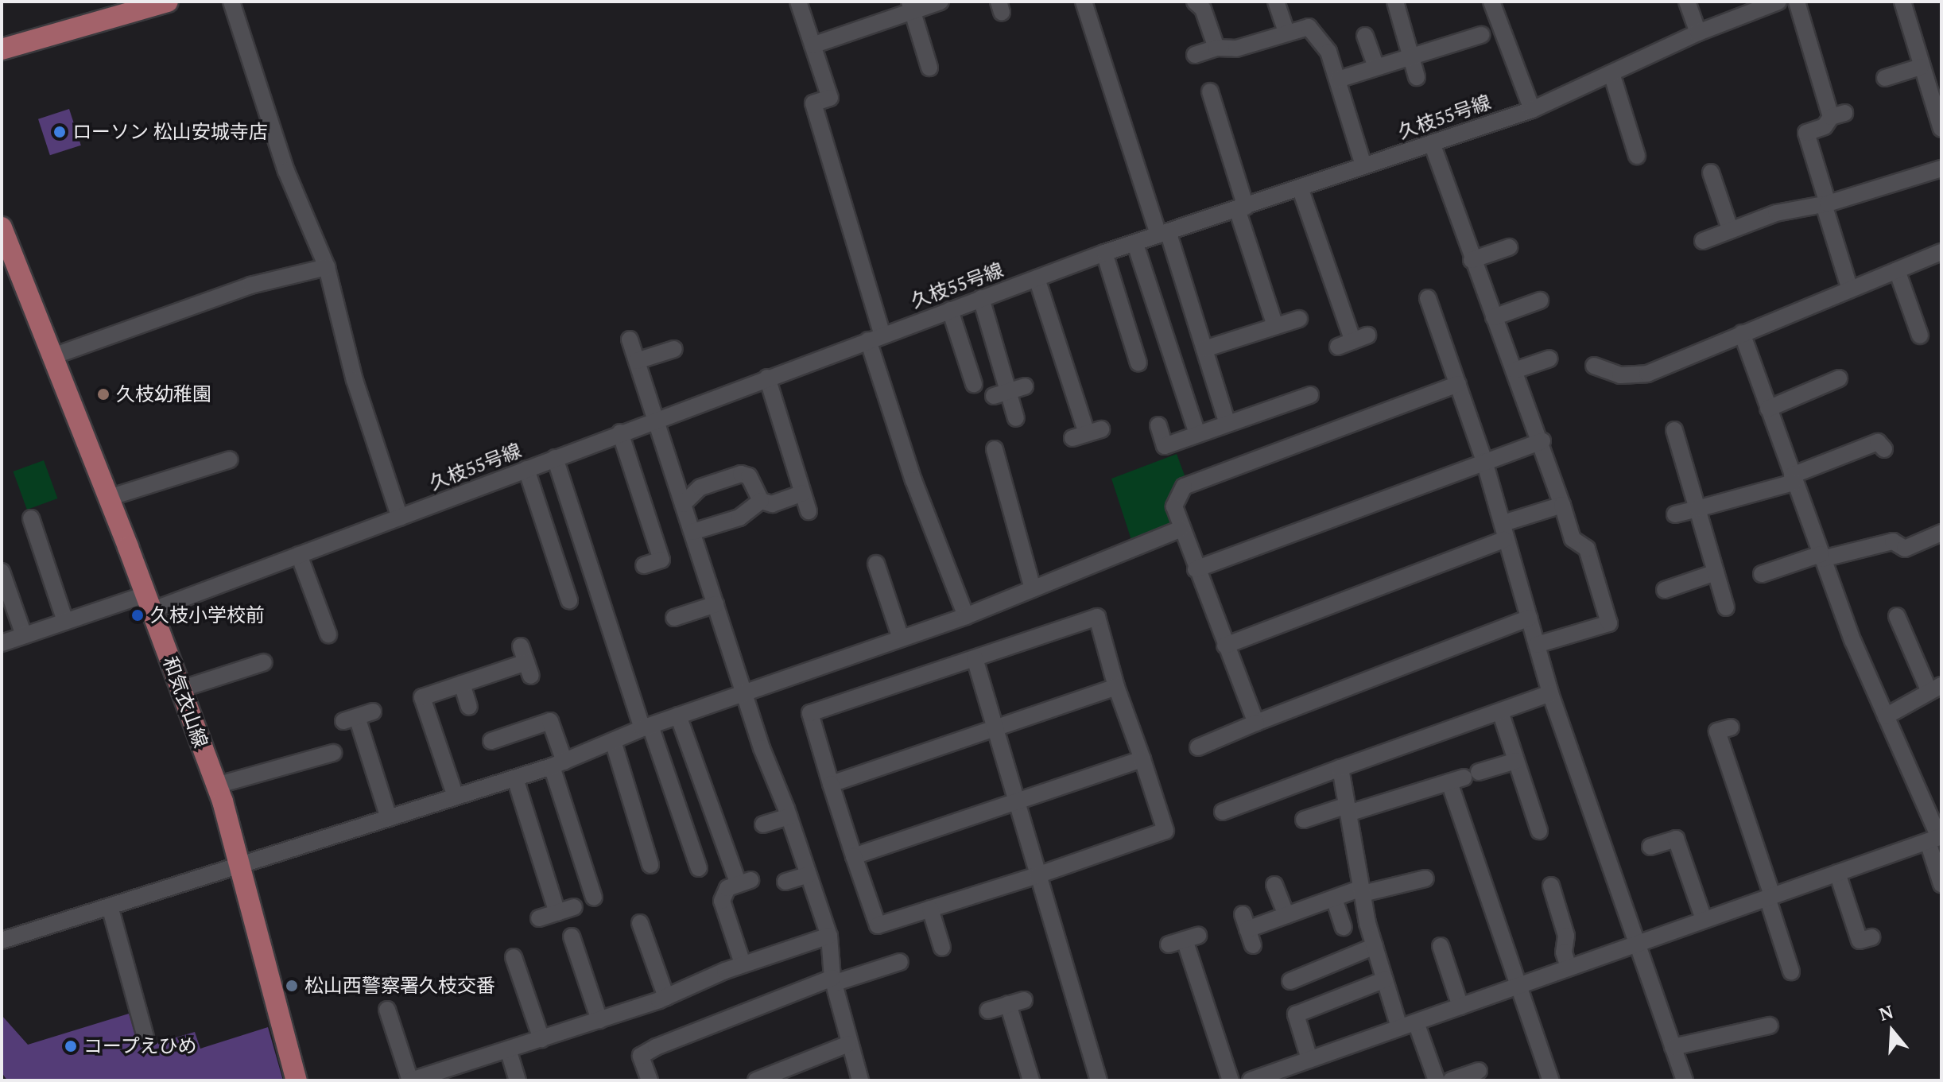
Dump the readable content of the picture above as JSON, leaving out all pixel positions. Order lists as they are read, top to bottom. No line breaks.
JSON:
{"streets":{"main road":["和気衣山線"],"street":["久枝55号線"]},"crossings":[["久枝55号線","和気衣山線"]],"places":["ローソン 松山安城寺店","久枝幼稚園","久枝小学校前","松山西警察署久枝交番","コープえひめ"],"north":"top"}
